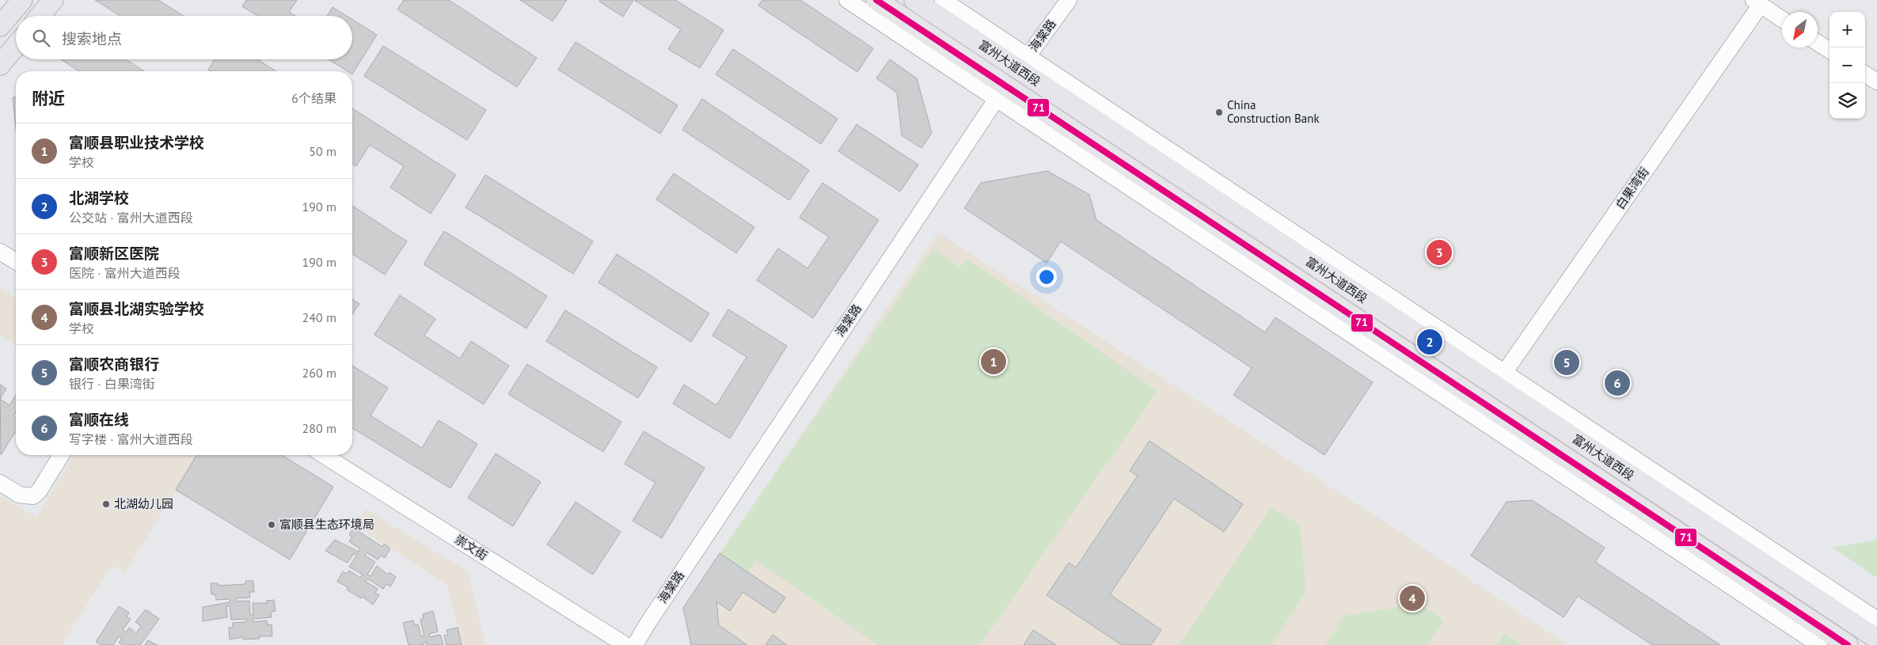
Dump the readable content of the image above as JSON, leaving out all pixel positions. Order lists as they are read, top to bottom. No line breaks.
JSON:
{"streets":{"main road":["富州大道西段"],"street":["海棠路","白果湾街","崇文街"]},"crossings":[["海棠路","富州大道西段"]],"places":["China Construction Bank","北湖幼儿园","富顺县生态环境局"],"lines":["transit line 71"],"north":"bottom left","page":{"map_buttons":["+","−"],"search":"搜索地点","heading":["附近","6个结果"],"list":[{"mark":"1","name":"富顺县职业技术学校","note":"学校","value":"50 m"},{"mark":"2","name":"北湖学校","note":"公交站 · 富州大道西段","value":"190 m"},{"mark":"3","name":"富顺新区医院","note":"医院 · 富州大道西段","value":"190 m"},{"mark":"4","name":"富顺县北湖实验学校","note":"学校","value":"240 m"},{"mark":"5","name":"富顺农商银行","note":"银行 · 白果湾街","value":"260 m"},{"mark":"6","name":"富顺在线","note":"写字楼 · 富州大道西段","value":"280 m"}],"pins":["3","2","1","5","6","4"]}}
